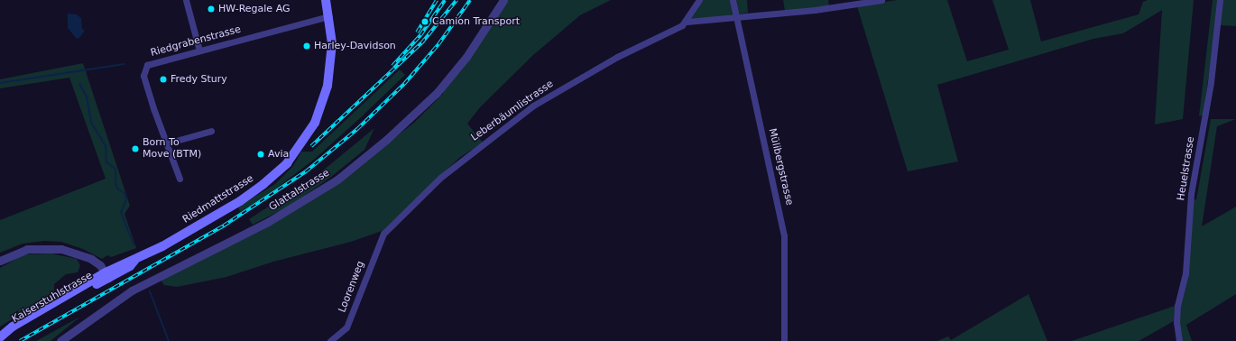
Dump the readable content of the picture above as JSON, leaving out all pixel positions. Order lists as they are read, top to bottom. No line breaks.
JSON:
{"streets":{"main road":["Riedmattstrasse","Kaiserstuhlstrasse"],"street":["Riedgrabenstrasse","Leberbäumlistrasse","Mülibergstrasse","Heuelstrasse","Glattalstrasse","Loorenweg"]},"crossings":[["Riedgrabenstrasse","Riedmattstrasse"],["Leberbäumlistrasse","Loorenweg"],["Riedmattstrasse","Kaiserstuhlstrasse"]],"places":["HW-Regale AG","Camion Transport","Harley-Davidson","Fredy Stury","Born To Move (BTM)","Avia"]}
